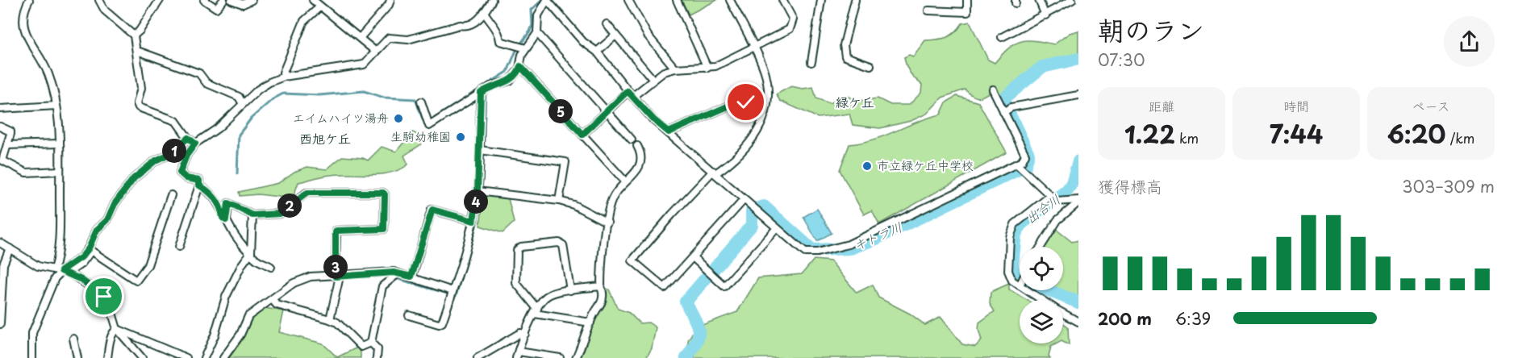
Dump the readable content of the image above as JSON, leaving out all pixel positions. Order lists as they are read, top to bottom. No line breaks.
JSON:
{"districts":["緑ケ丘","西旭ケ丘"],"water":["出合川","キトラ川"],"places":["エイムハイツ湯舟","生駒幼稚園","市立緑ケ丘中学校"],"page":{"heading":["朝のラン","07:30"],"stats":[["距離","1.22 km"],["時間","7:44"],["ペース","6:20 /km"]],"pins":["5","1","4","2","3"],"chart":["獲得標高","303–309 m"],"list":[{"name":"200 m","note":"6:39"}]}}
